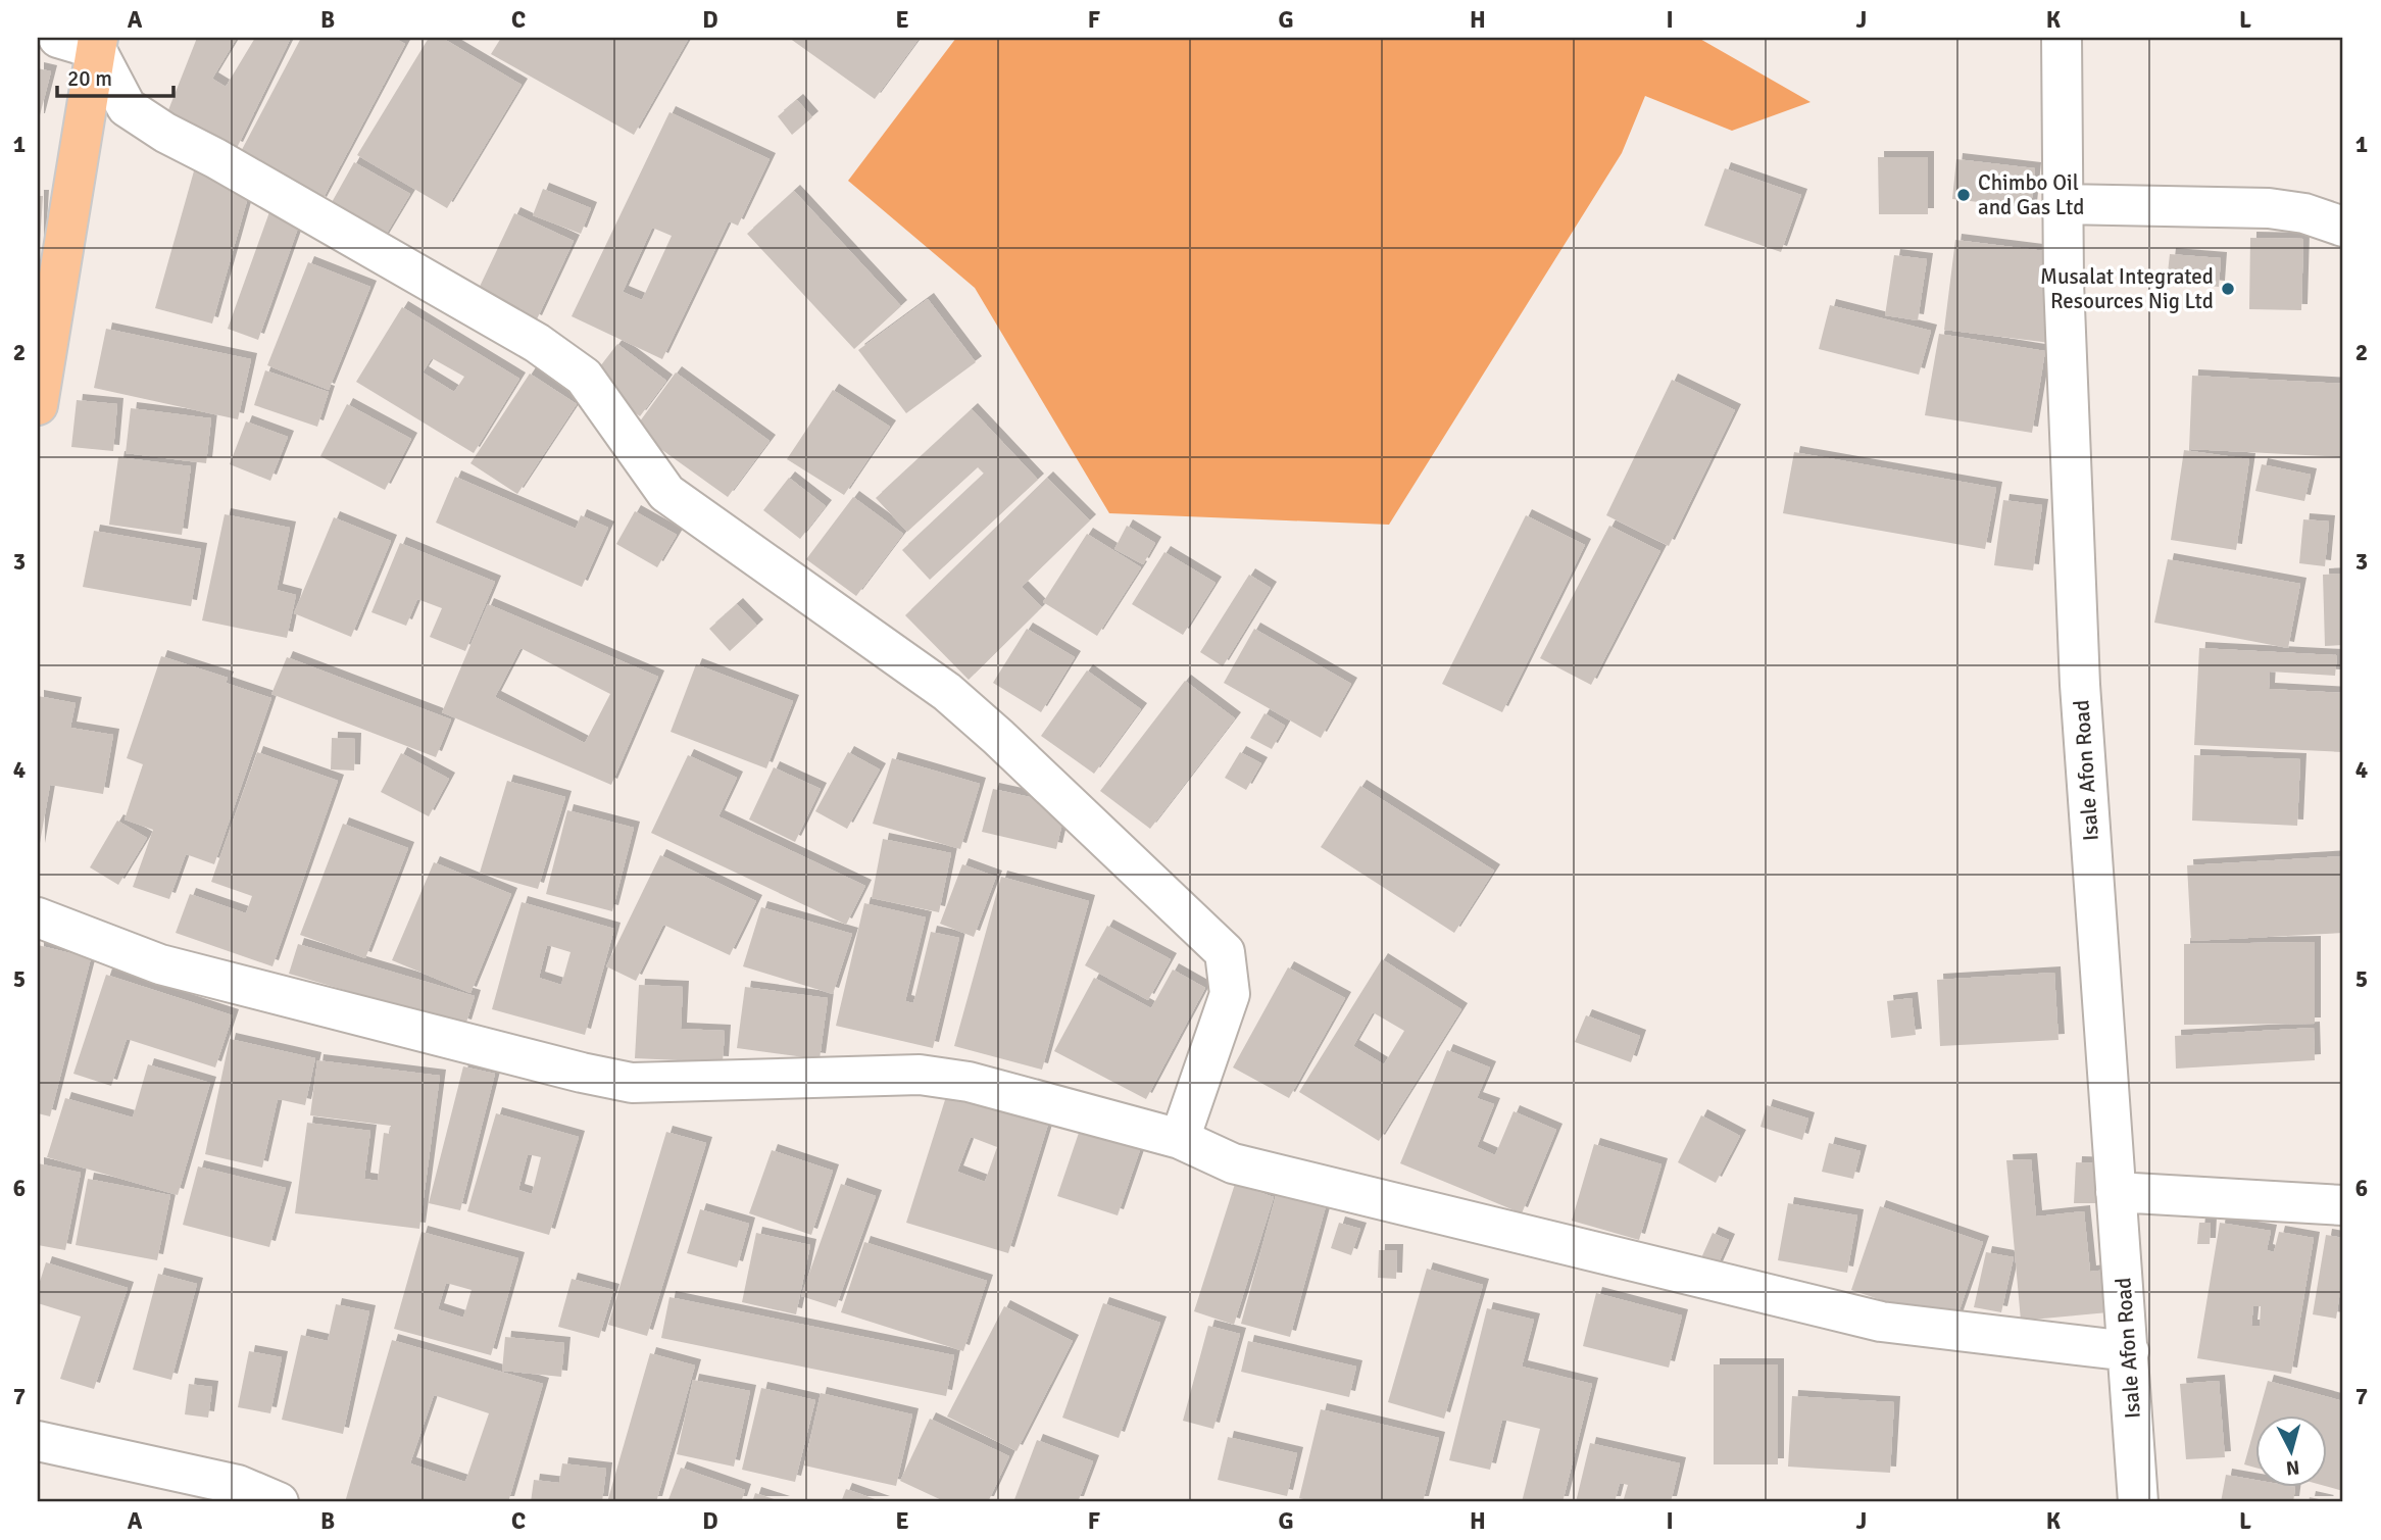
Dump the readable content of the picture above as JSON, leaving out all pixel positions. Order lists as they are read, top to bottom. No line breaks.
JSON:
{"streets":{"street":["Isale Afon Road"]},"places":["Chimbo Oil and Gas Ltd","Musalat Integrated Resources Nig Ltd"],"scale_bar":"20 m","north":"bottom","grid":{"columns":["A","B","C","D","E","F","G","H","I","J","K","L"],"rows":["1","2","3","4","5","6","7"]}}
